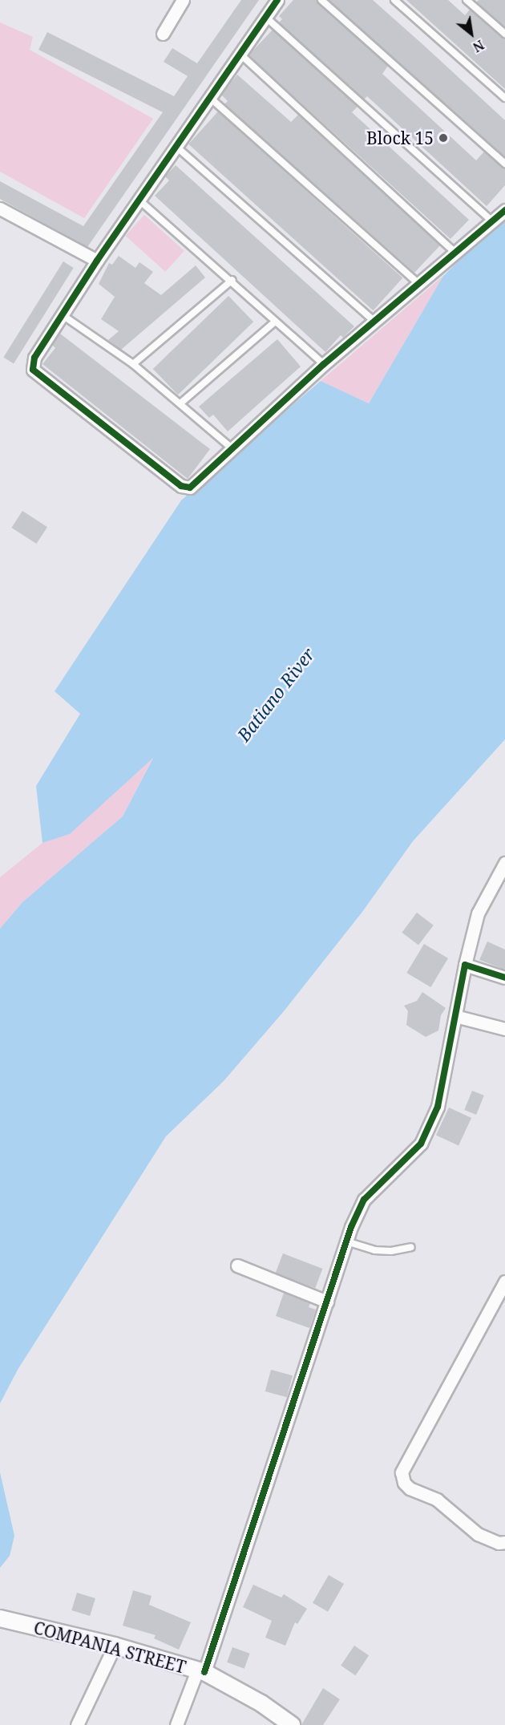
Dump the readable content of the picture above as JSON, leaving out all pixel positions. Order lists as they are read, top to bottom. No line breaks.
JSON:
{"streets":{"street":["COMPANIA STREET"]},"water":["Batiano River"],"places":["Block 15"],"north":"bottom right"}
